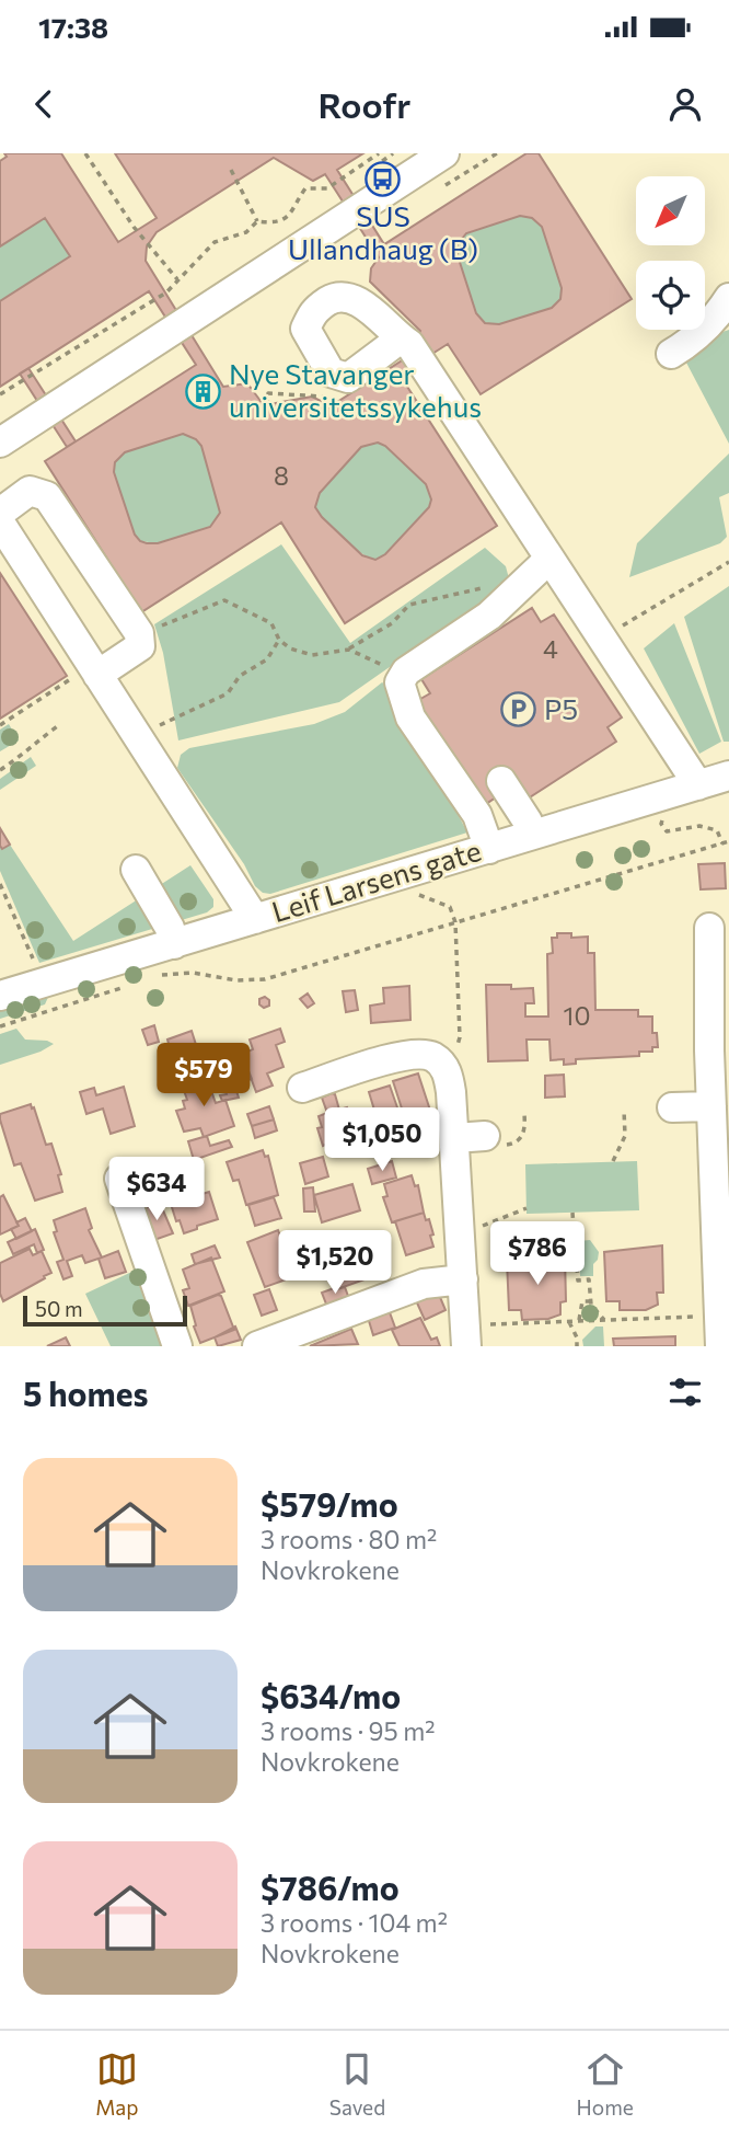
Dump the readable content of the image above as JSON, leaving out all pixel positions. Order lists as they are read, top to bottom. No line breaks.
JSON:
{"streets":{"street":["Leif Larsens gate"]},"places":{"bus stop":["SUS Ullandhaug (B)"],"building":["Nye Stavanger universitetssykehus"],"parking":["P5"]},"house_numbers":["8","4","10"],"scale_bar":"50 m","north":"bottom left","page":{"status":"17:38","header":"Roofr","price":["$579","$1,050","$634","$786","$1,520"],"scale":"50 m","heading":"5 homes","list":[{"name":"$579/mo","note":"3 rooms · 80 m² · Novkrokene"},{"name":"$634/mo","note":"3 rooms · 95 m² · Novkrokene"},{"name":"$786/mo","note":"3 rooms · 104 m² · Novkrokene"}],"tabs":["Map","Saved","Home"]}}
